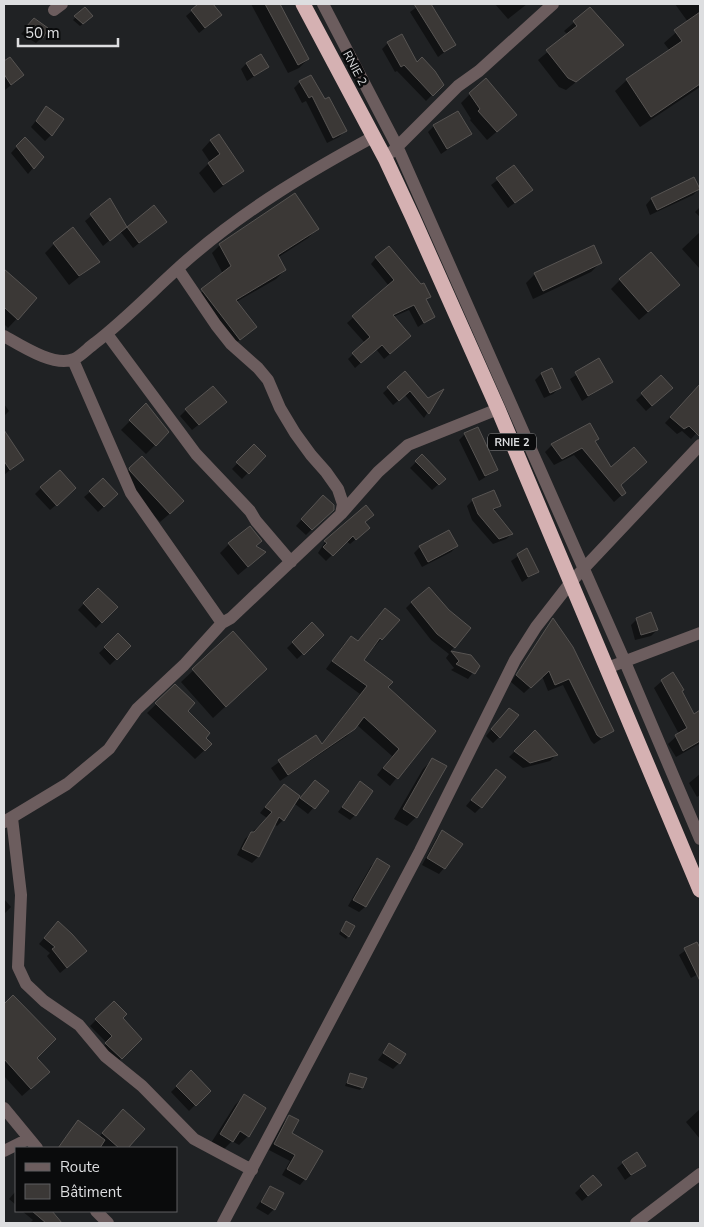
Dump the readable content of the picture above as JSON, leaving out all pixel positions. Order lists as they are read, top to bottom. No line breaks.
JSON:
{"streets":{"highway":["RNIE 2"]},"legend":["Route","Bâtiment"],"scale_bar":"50 m"}
